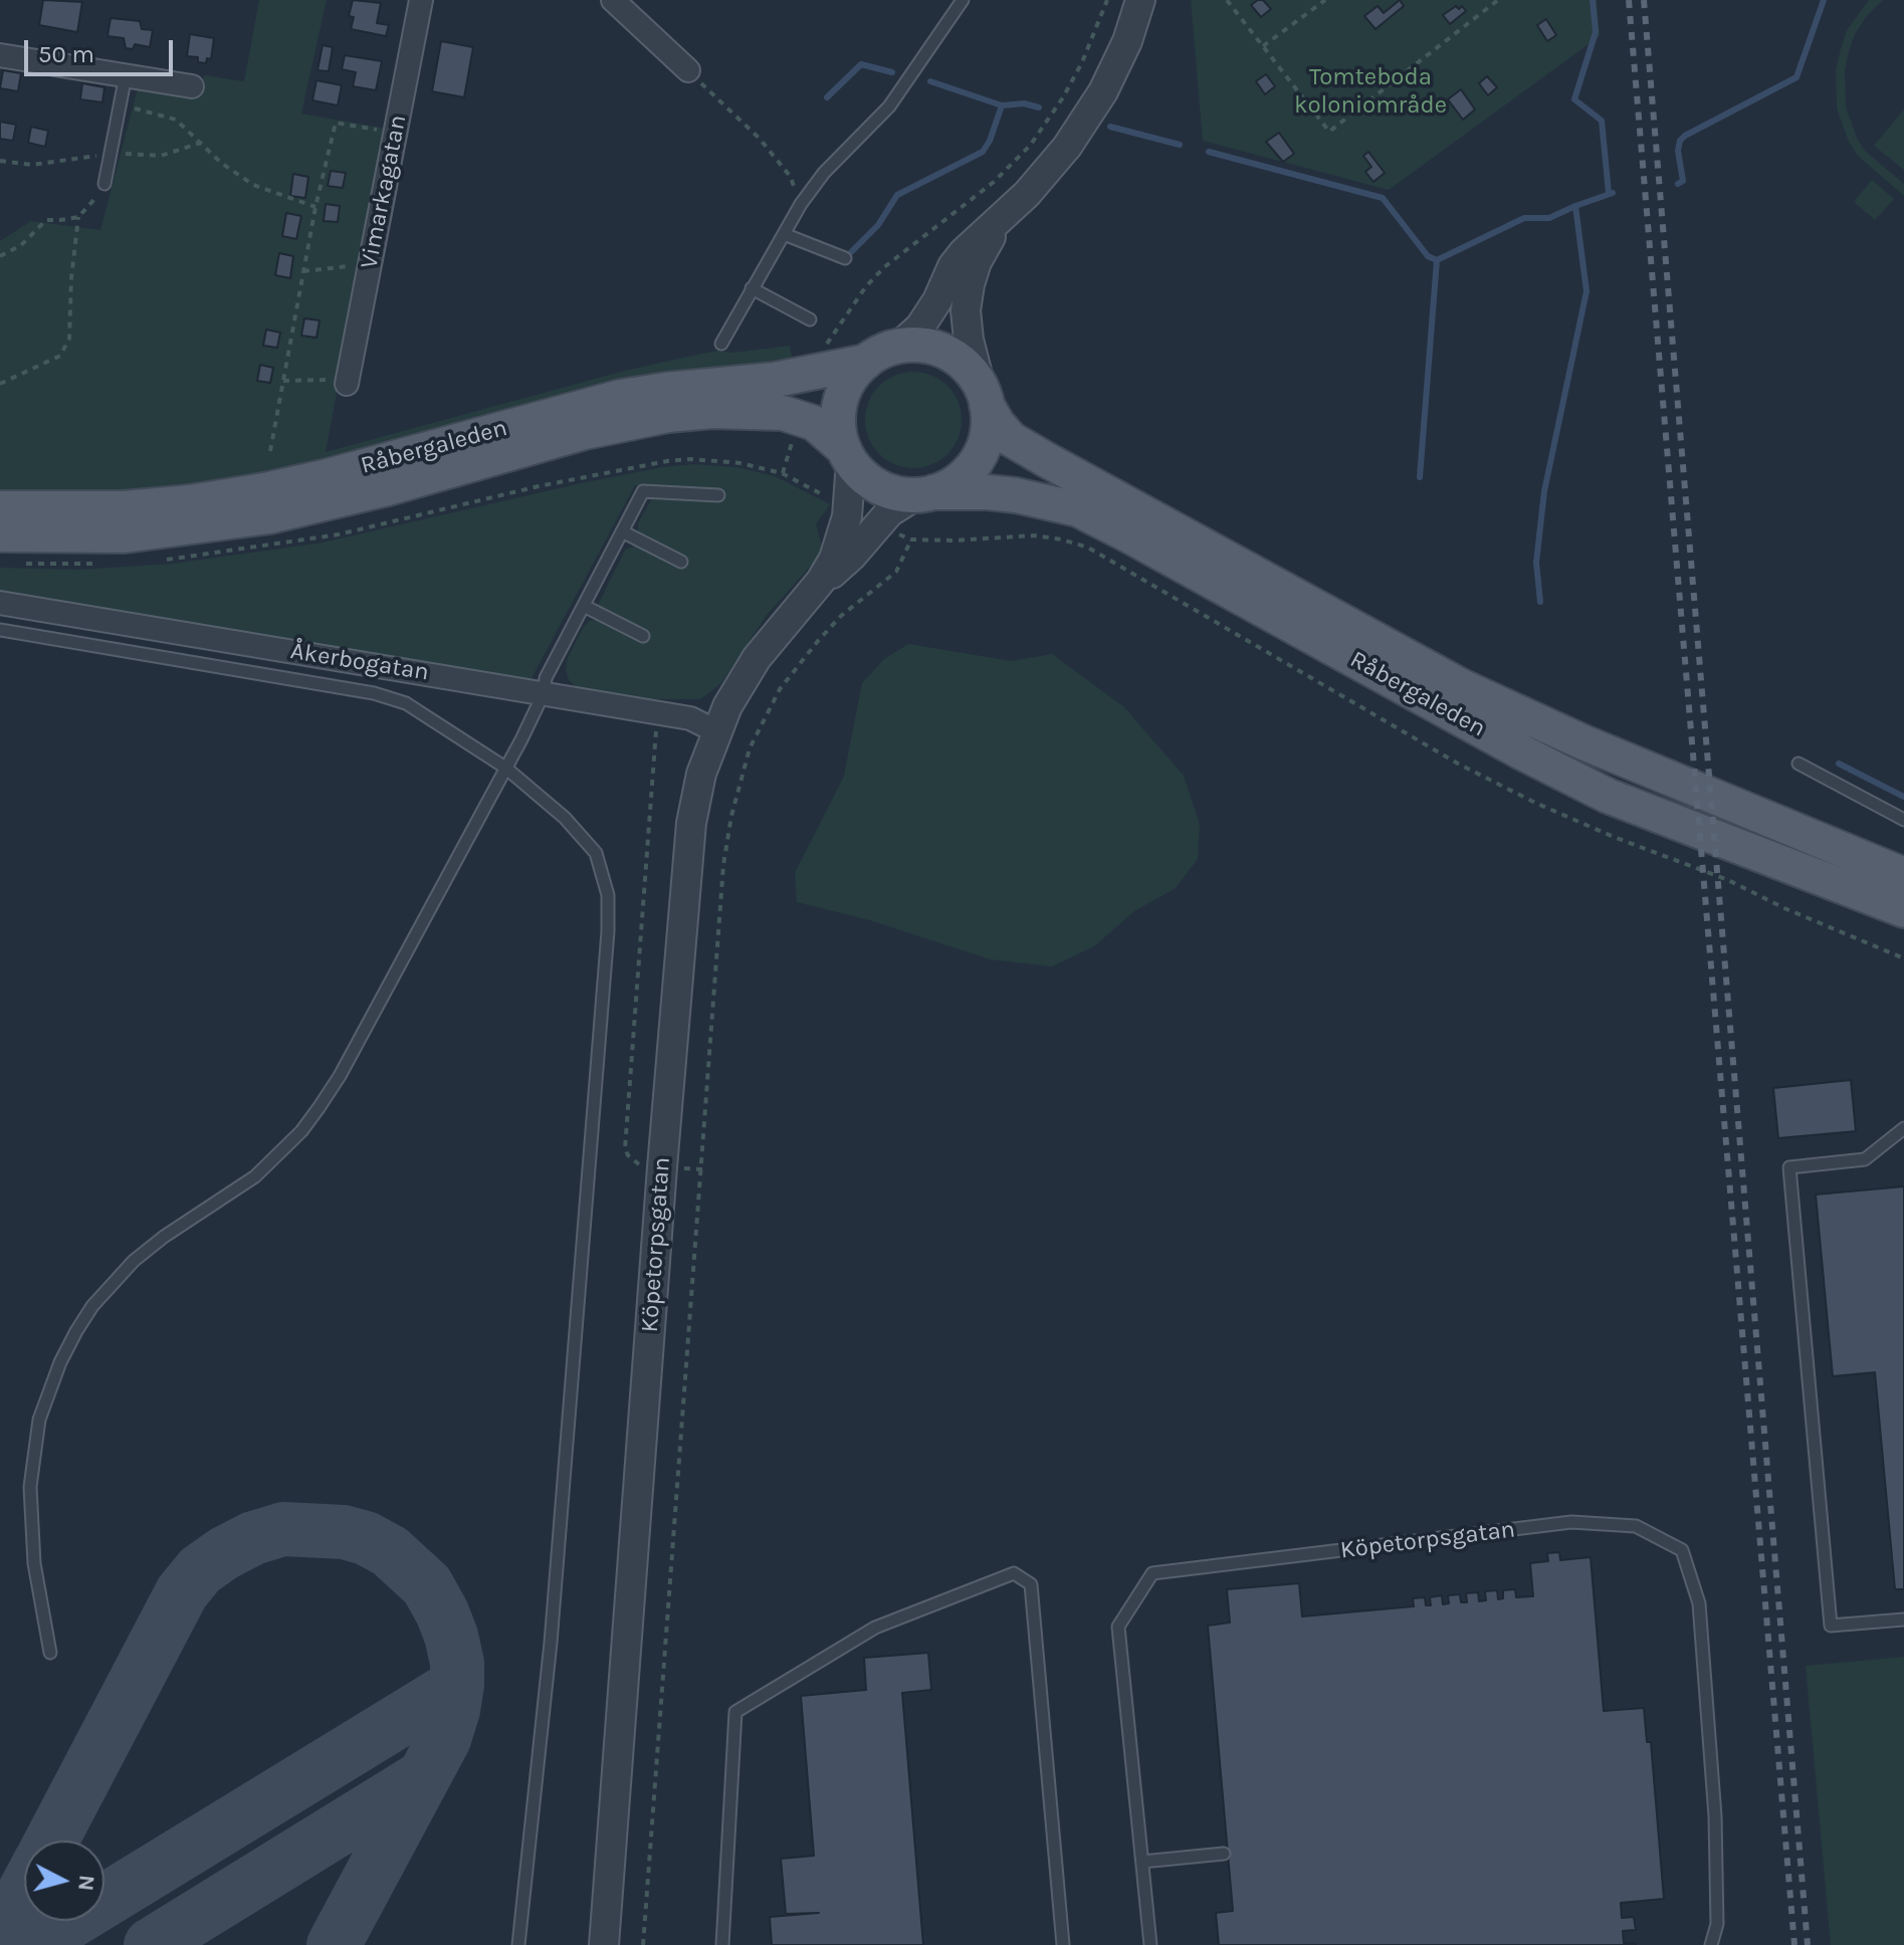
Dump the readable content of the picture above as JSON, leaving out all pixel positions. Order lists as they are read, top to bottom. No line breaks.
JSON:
{"streets":{"main road":["Råbergaleden"],"street":["Vimarkagatan","Åkerbogatan","Köpetorpsgatan"]},"crossings":[["Råbergaleden","Köpetorpsgatan"],["Åkerbogatan","Köpetorpsgatan"]],"parks":["Tomteboda koloniområde"],"scale_bar":"50 m","north":"right"}
